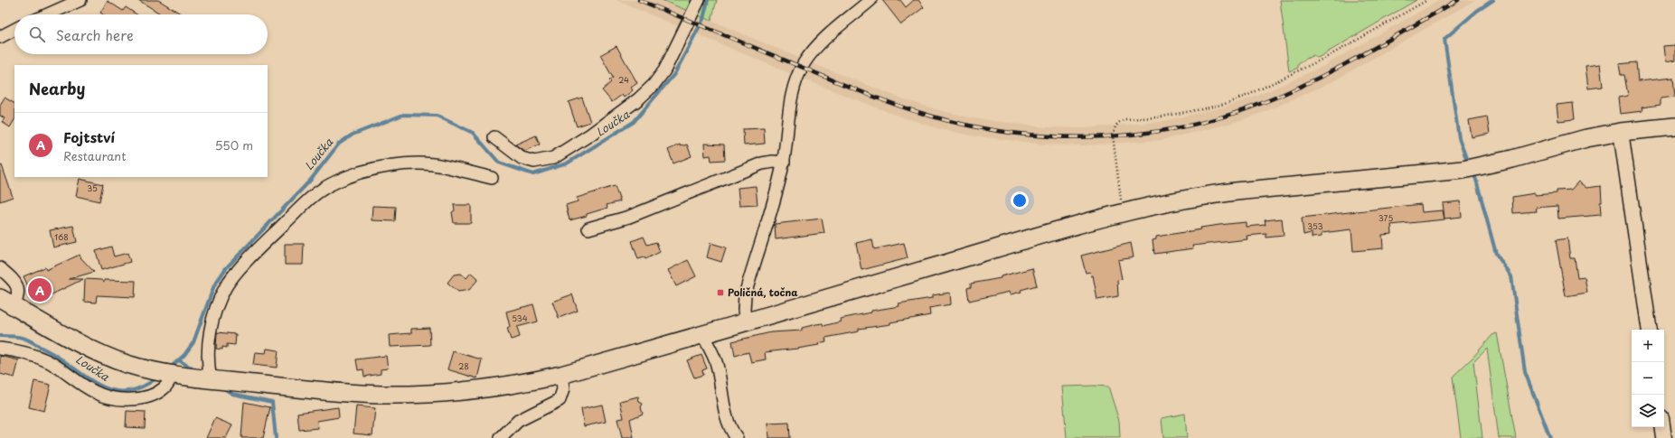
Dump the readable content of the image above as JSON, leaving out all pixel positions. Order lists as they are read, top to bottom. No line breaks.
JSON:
{"water":["Loučka"],"places":{"transit":["Poličná, točna"]},"house_numbers":["24","35","375","353","168","534","28"],"page":{"search":"Search here","heading":"Nearby","list":[{"mark":"A","name":"Fojtství","note":"Restaurant","value":"550 m"}],"pins":"A","map_buttons":["+","−"]}}
